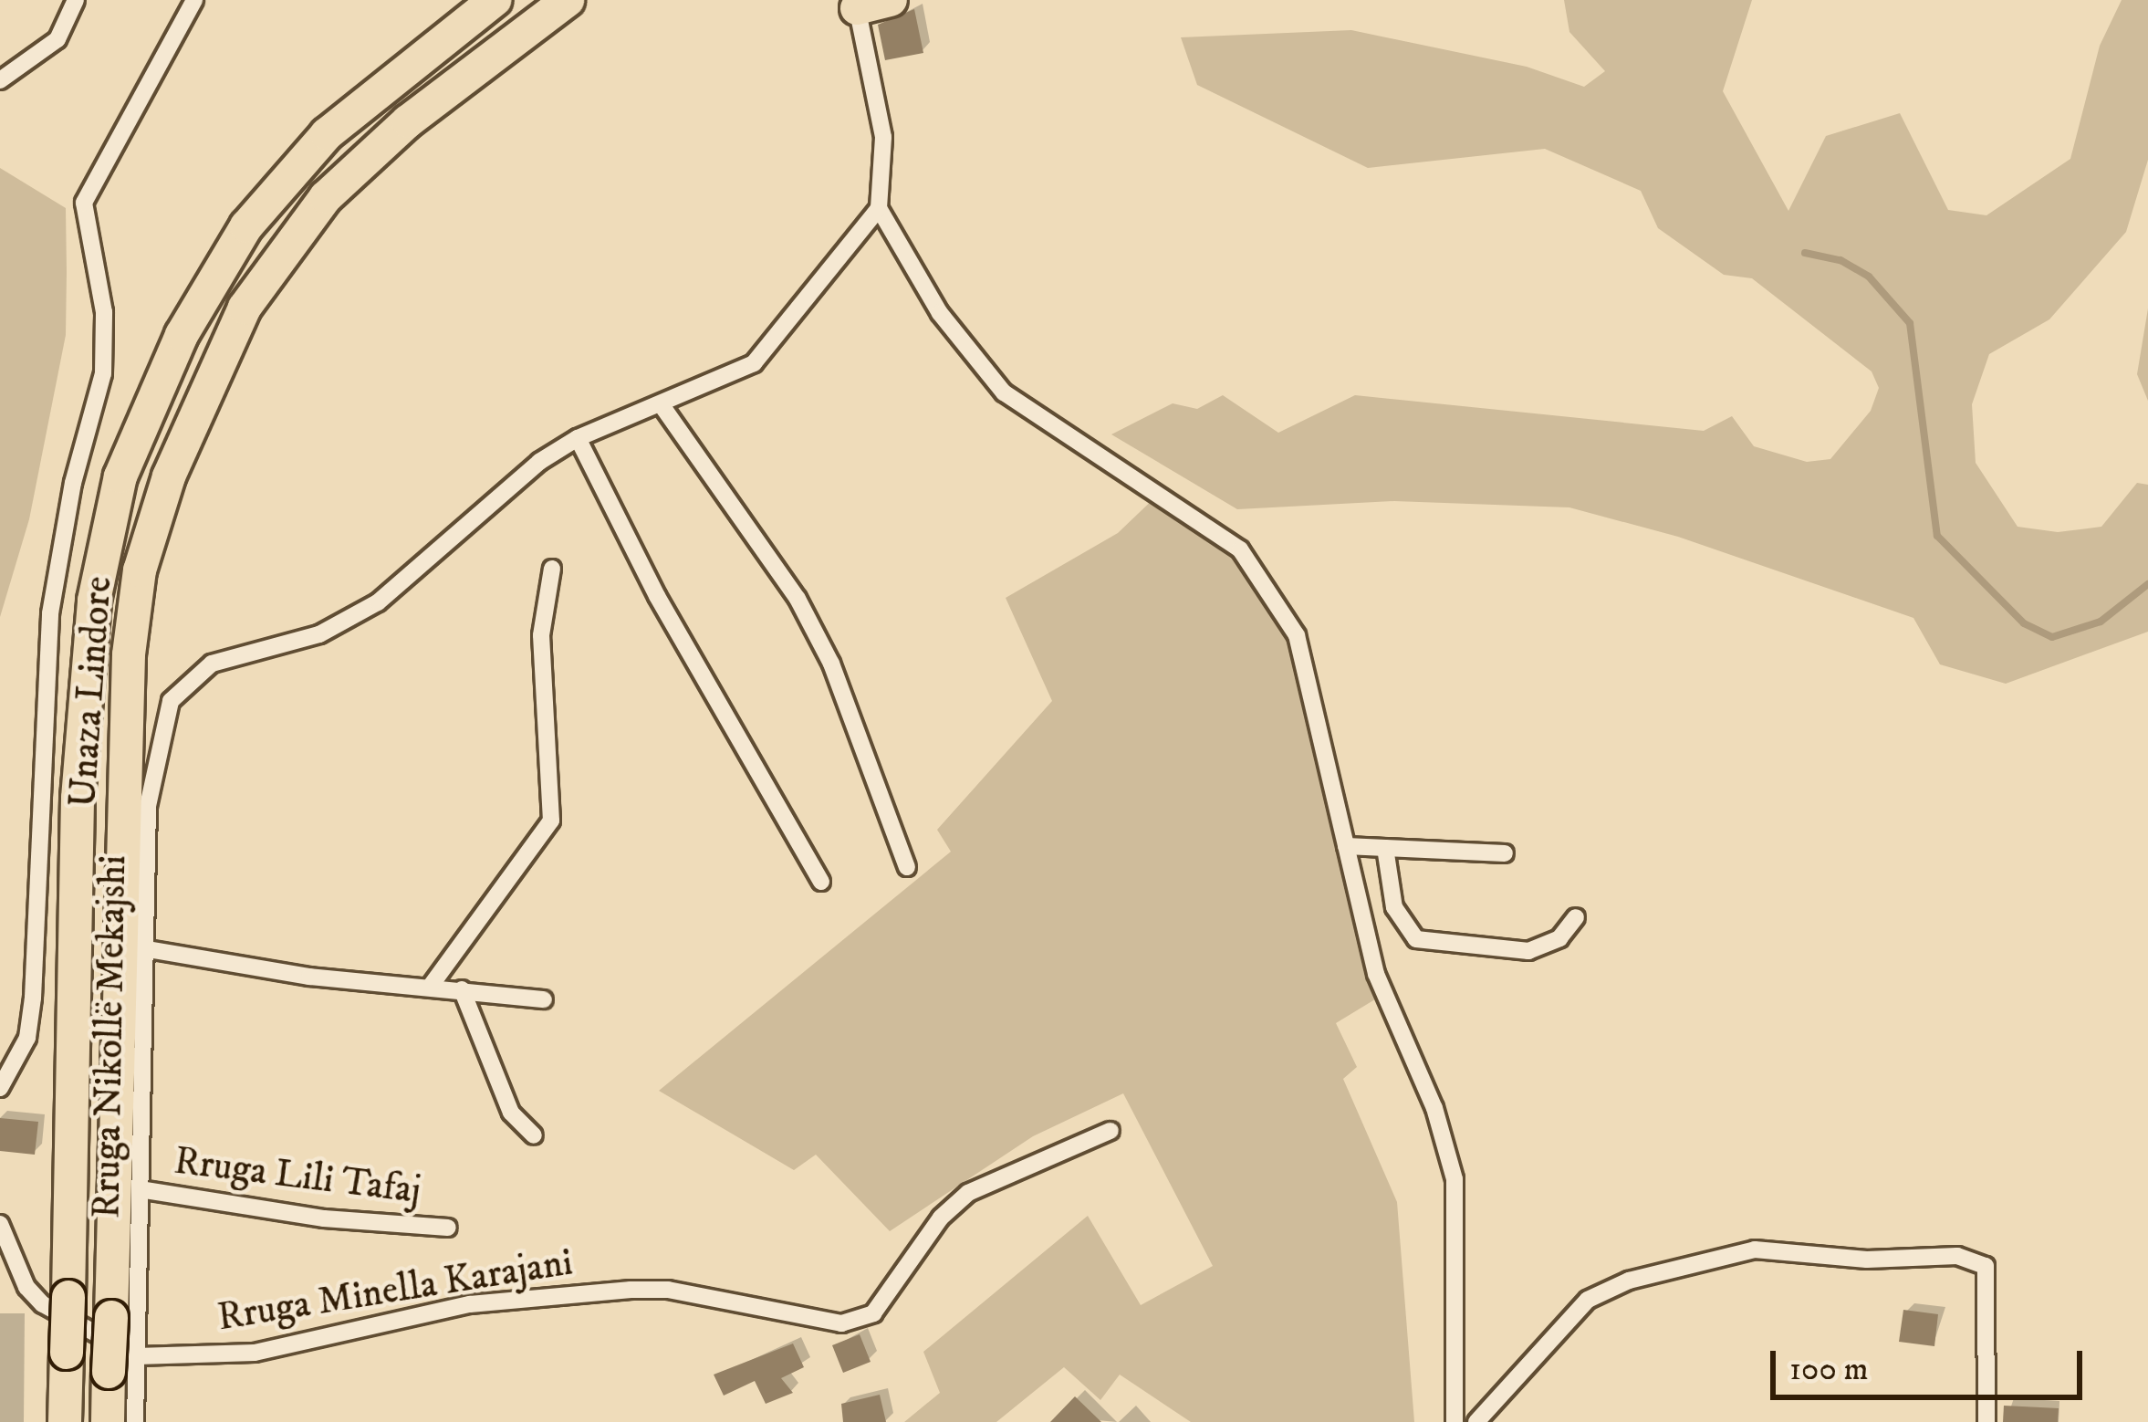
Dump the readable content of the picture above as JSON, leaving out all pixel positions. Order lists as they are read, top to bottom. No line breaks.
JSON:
{"streets":{"highway":["Unaza Lindore"],"street":["Rruga Nikollë Mekajshi","Rruga Lili Tafaj","Rruga Minella Karajani"]},"crossings":[["Unaza Lindore","Rruga Nikollë Mekajshi"],["Unaza Lindore","Rruga Minella Karajani"],["Rruga Nikollë Mekajshi","Rruga Lili Tafaj"],["Rruga Nikollë Mekajshi","Rruga Minella Karajani"]],"scale_bar":"100 m"}
